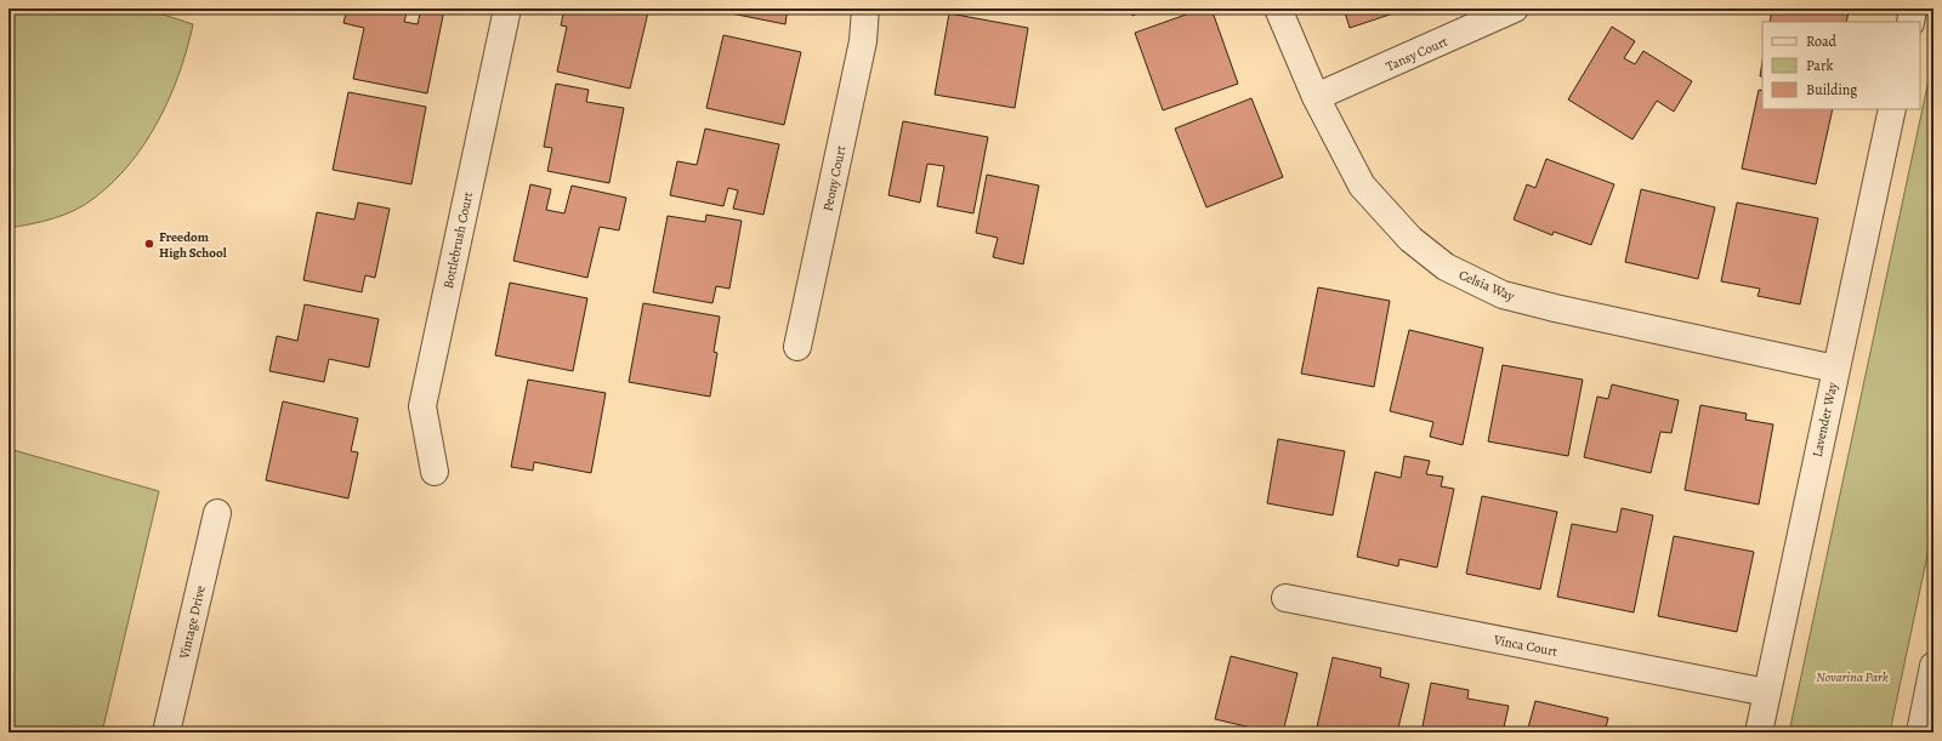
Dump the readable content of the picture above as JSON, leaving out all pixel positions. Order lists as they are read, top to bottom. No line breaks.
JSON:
{"streets":{"street":["Tansy Court","Peony Court","Bottlebrush Court","Celsia Way","Lavender Way","Vintage Drive","Vinca Court"]},"crossings":[["Tansy Court","Celsia Way"],["Celsia Way","Lavender Way"],["Lavender Way","Vinca Court"]],"parks":["Novarina Park"],"places":["Freedom High School"],"legend":["Road","Park","Building"]}
